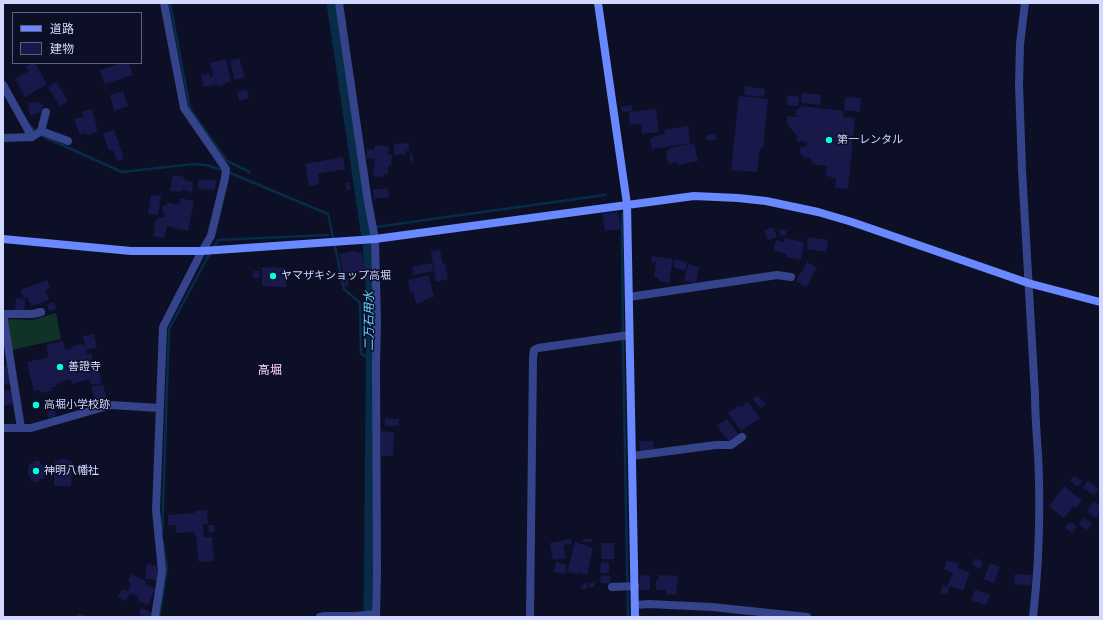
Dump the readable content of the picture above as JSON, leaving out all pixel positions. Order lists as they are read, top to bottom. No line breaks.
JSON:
{"districts":["高堀"],"water":["二万石用水"],"places":["第一レンタル","ヤマザキショップ高堀","善證寺","高堀小学校跡","神明八幡社"],"legend":["道路","建物"]}
